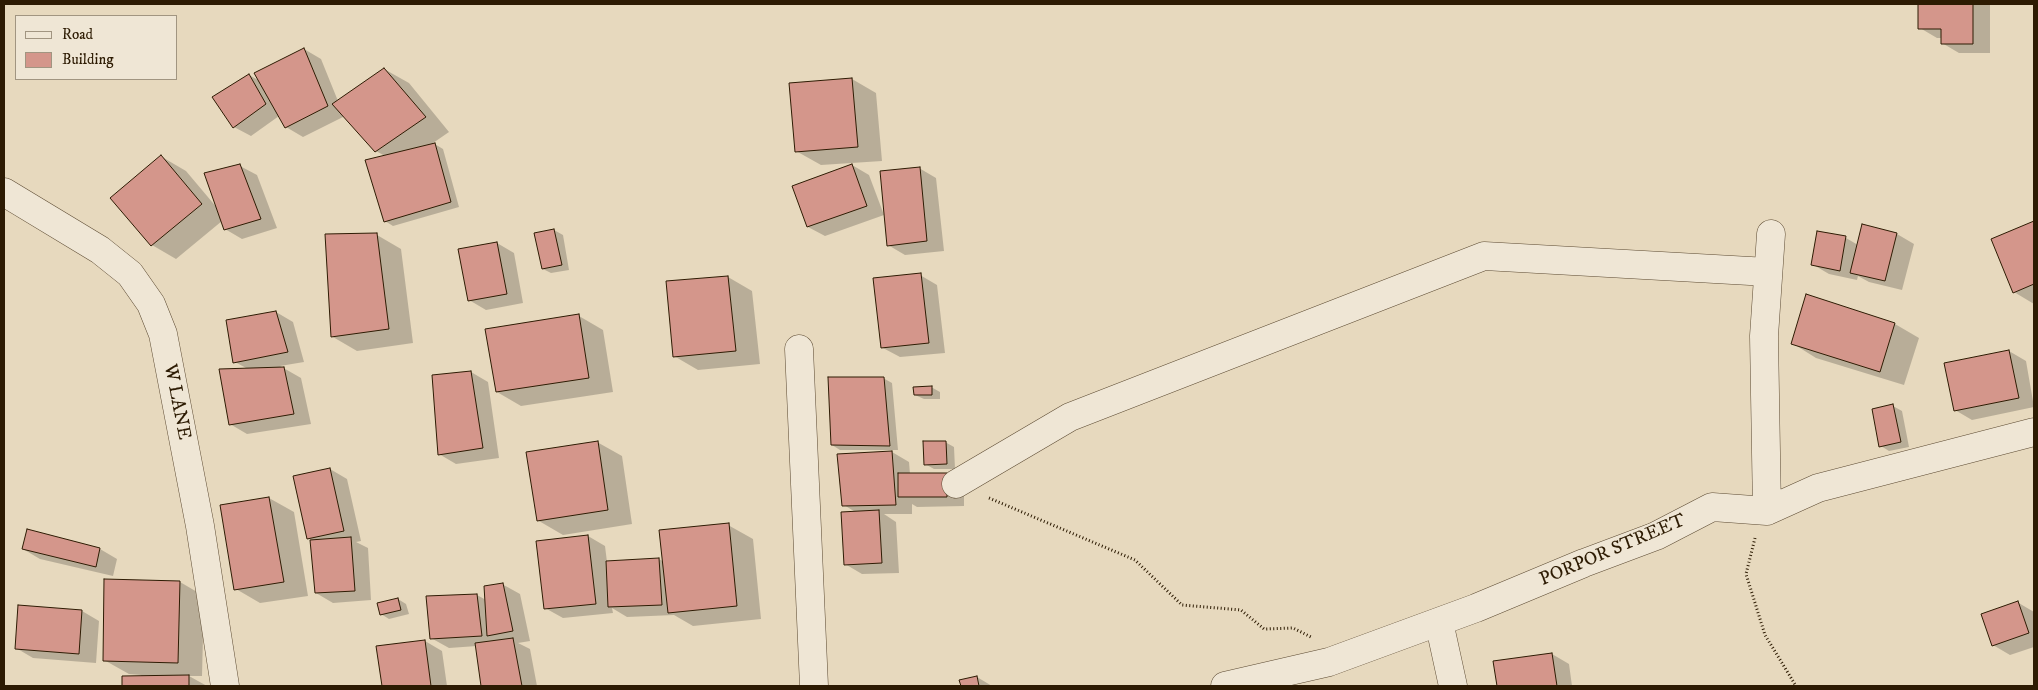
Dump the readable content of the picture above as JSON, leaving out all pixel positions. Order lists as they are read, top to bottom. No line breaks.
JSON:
{"streets":{"street":["W LANE","PORPOR STREET"]},"legend":["Road","Building"]}
